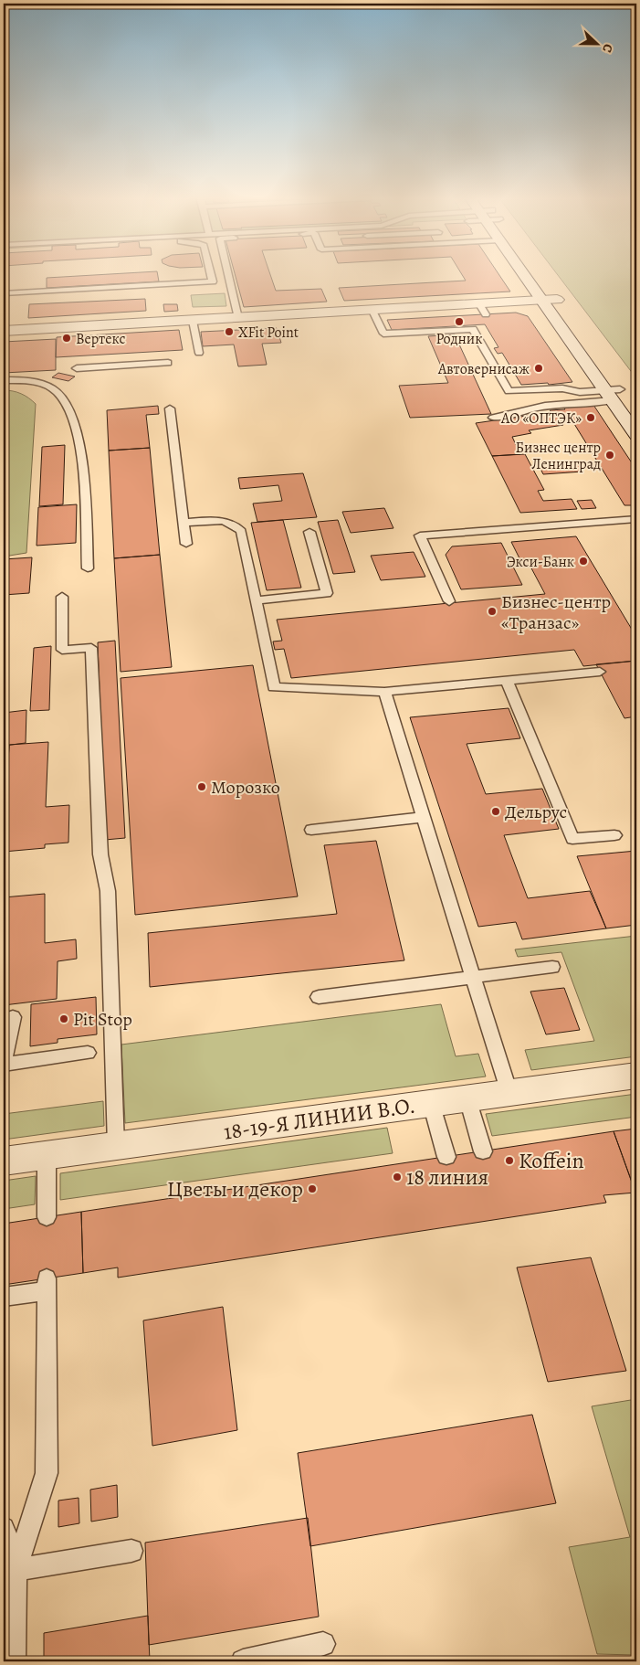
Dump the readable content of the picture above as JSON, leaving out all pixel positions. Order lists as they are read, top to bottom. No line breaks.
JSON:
{"streets":{"main road":["18-19-Я ЛИНИИ В.О."]},"places":["Родник","XFit Point","Вертекс","Автовернисаж","АО «ОПТЭК»","Бизнес центр Ленинград","Экси-Банк","Бизнес-центр «Транзас»","Морозко","Дельрус","Pit Stop","Koffein","18 линия","Цветы и декор"],"north":"right"}
